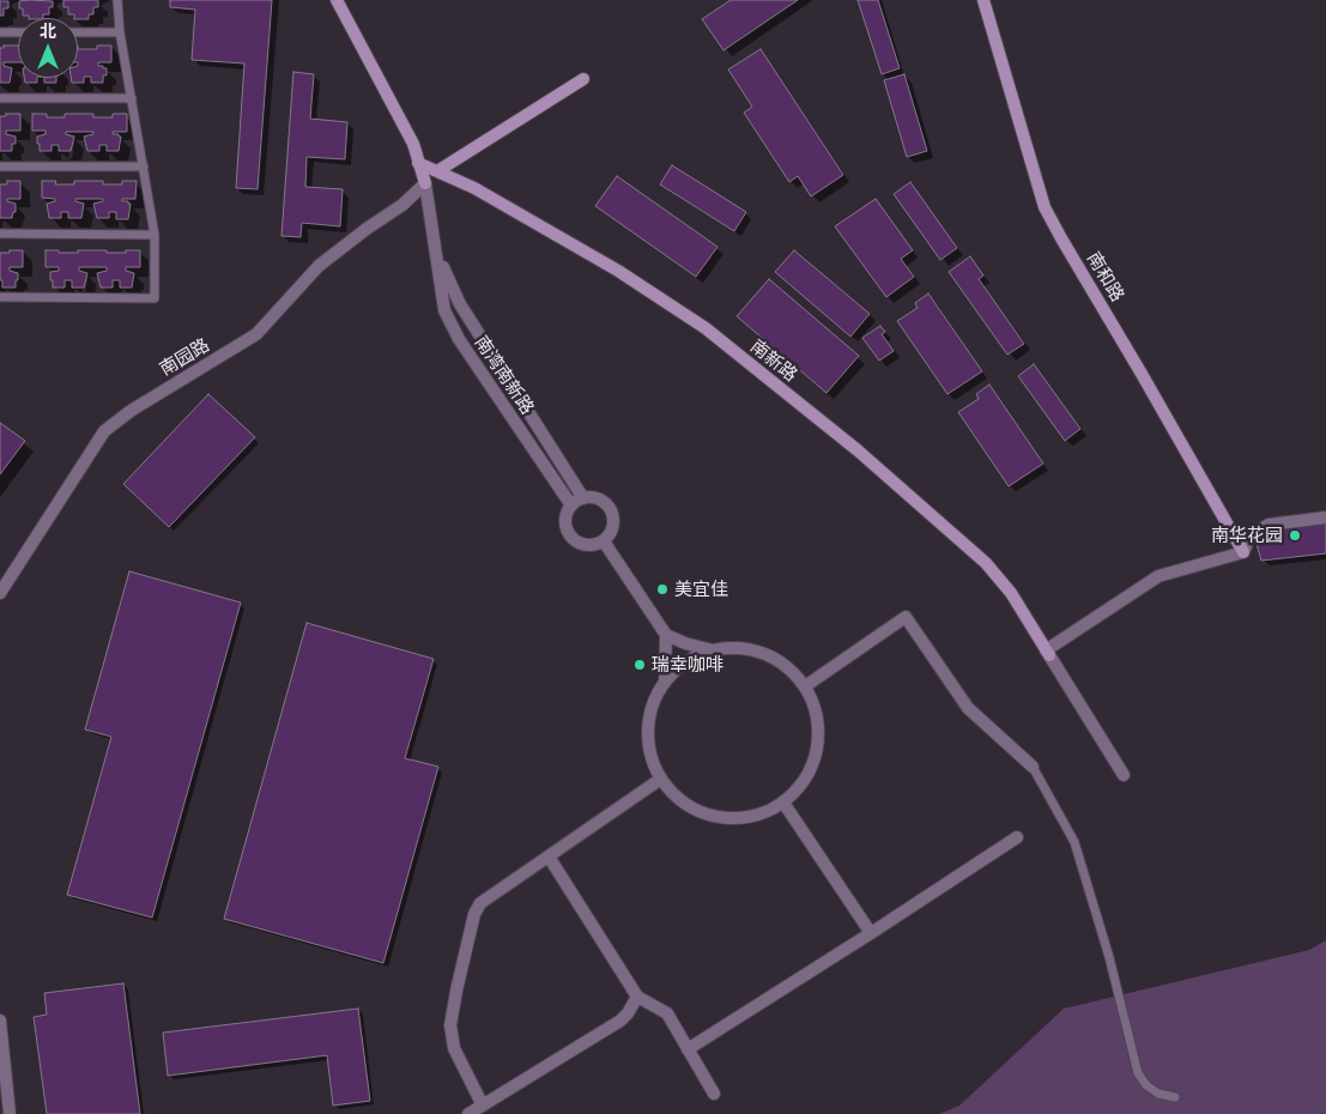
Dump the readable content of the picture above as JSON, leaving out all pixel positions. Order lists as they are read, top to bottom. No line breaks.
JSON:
{"streets":{"street":["南和路","南园路","南新路","南湾南新路"]},"crossings":[["南园路","南湾南新路"],["南新路","南湾南新路"]],"places":["南华花园","美宜佳","瑞幸咖啡"],"north":"top"}
